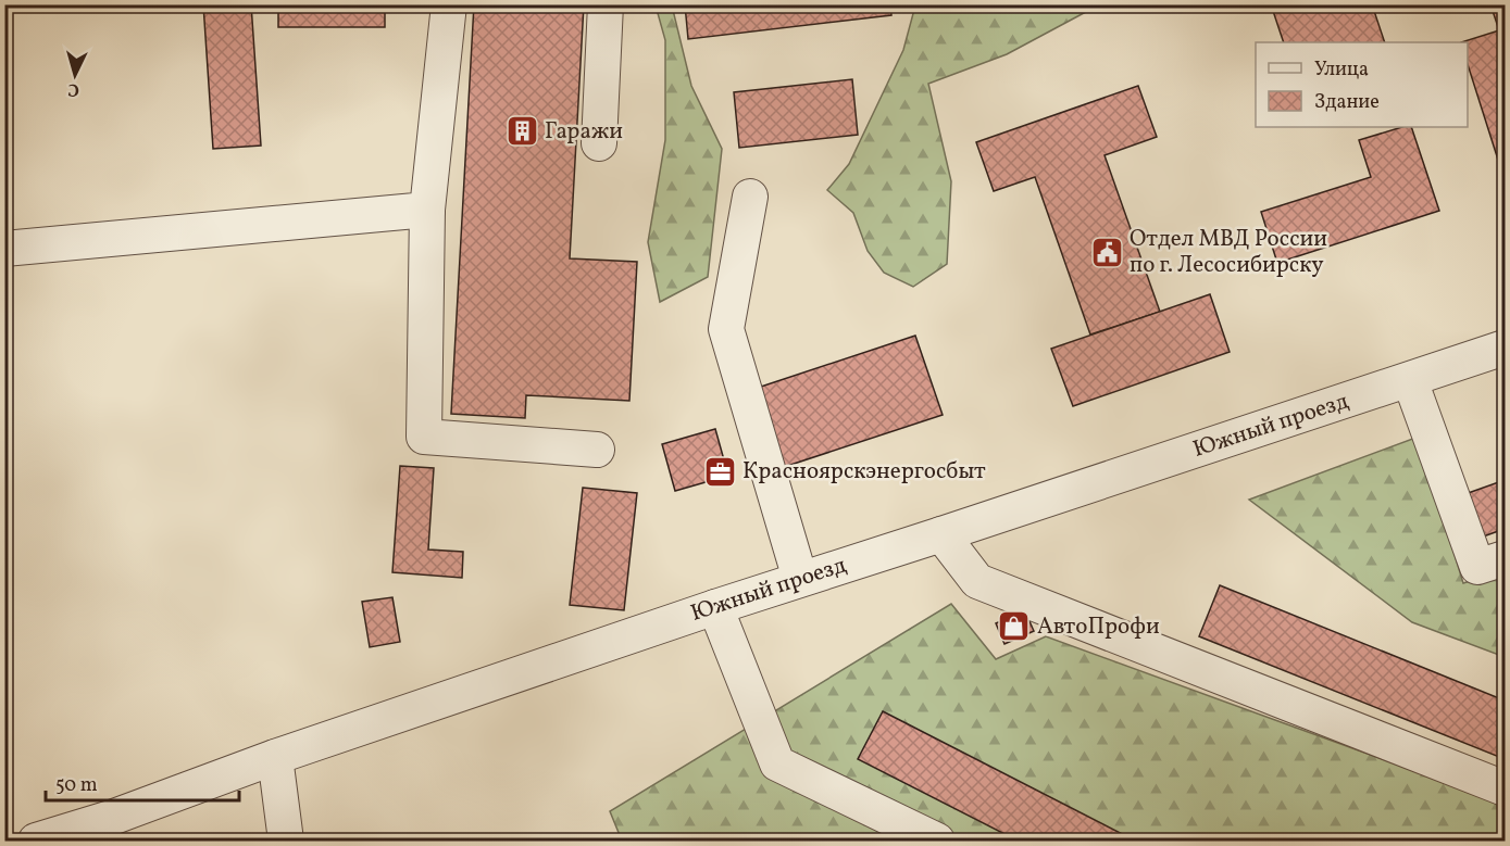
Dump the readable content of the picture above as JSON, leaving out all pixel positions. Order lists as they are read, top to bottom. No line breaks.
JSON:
{"streets":{"street":["Южный проезд"]},"places":{"building":["Гаражи"],"public building":["Отдел МВД России по г. Лесосибирску"],"office":["Красноярскэнергосбыт"],"shop":["АвтоПрофи"]},"legend":["Улица","Здание"],"scale_bar":"50 m","north":"bottom"}
